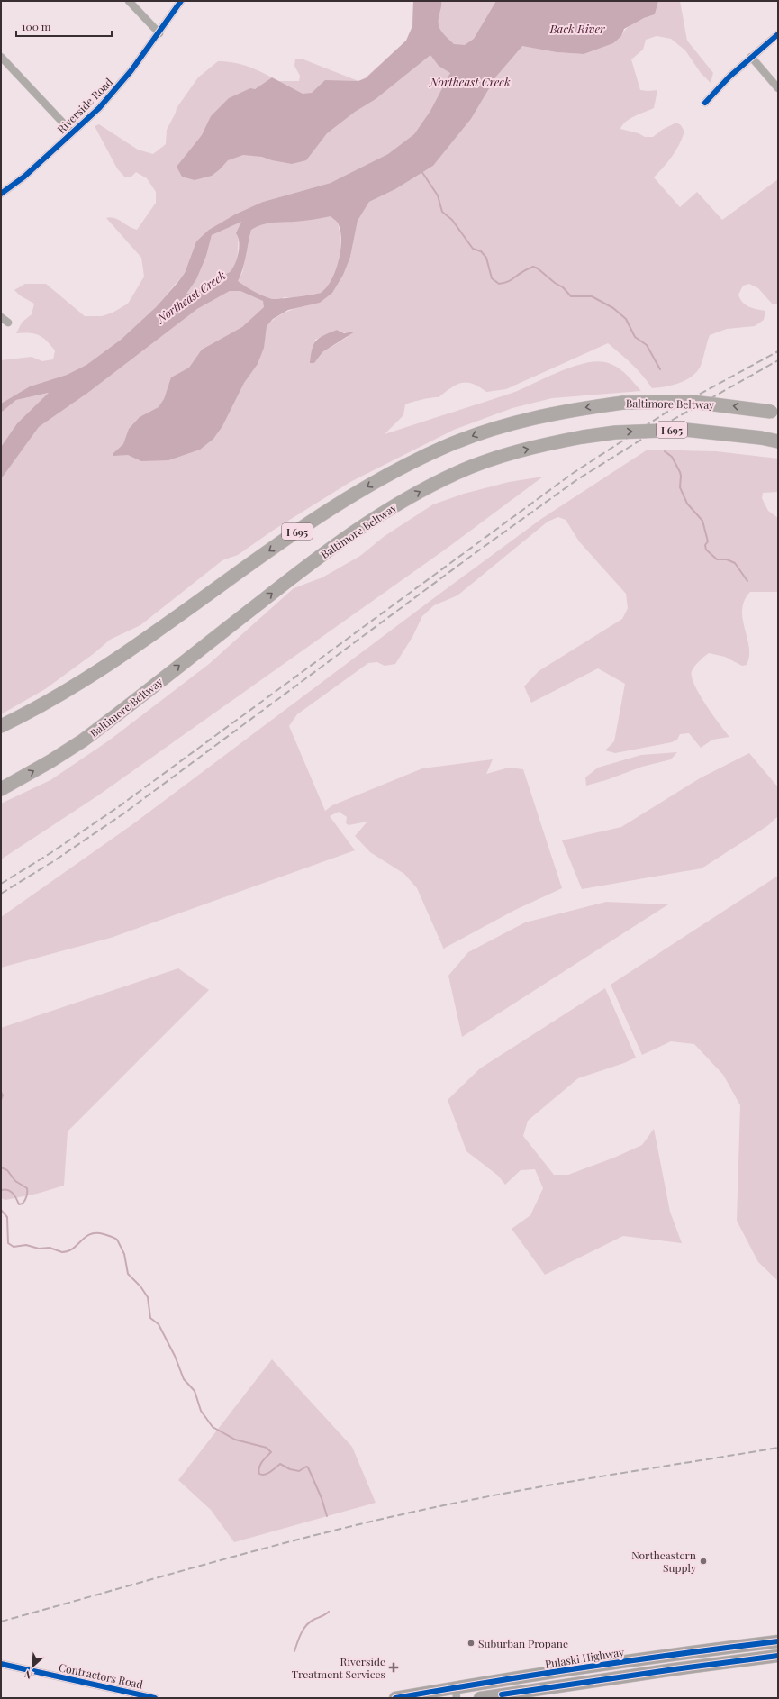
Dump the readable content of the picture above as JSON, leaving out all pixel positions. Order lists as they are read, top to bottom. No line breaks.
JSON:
{"streets":{"highway":["Baltimore Beltway","I 695","Pulaski Highway"],"street":["Riverside Road","Contractors Road"]},"water":["Back River","Northeast Creek"],"places":{"other":["Northeastern Supply","Suburban Propane"],"health":["Riverside Treatment Services"]},"scale_bar":"100 m","north":"bottom left"}
